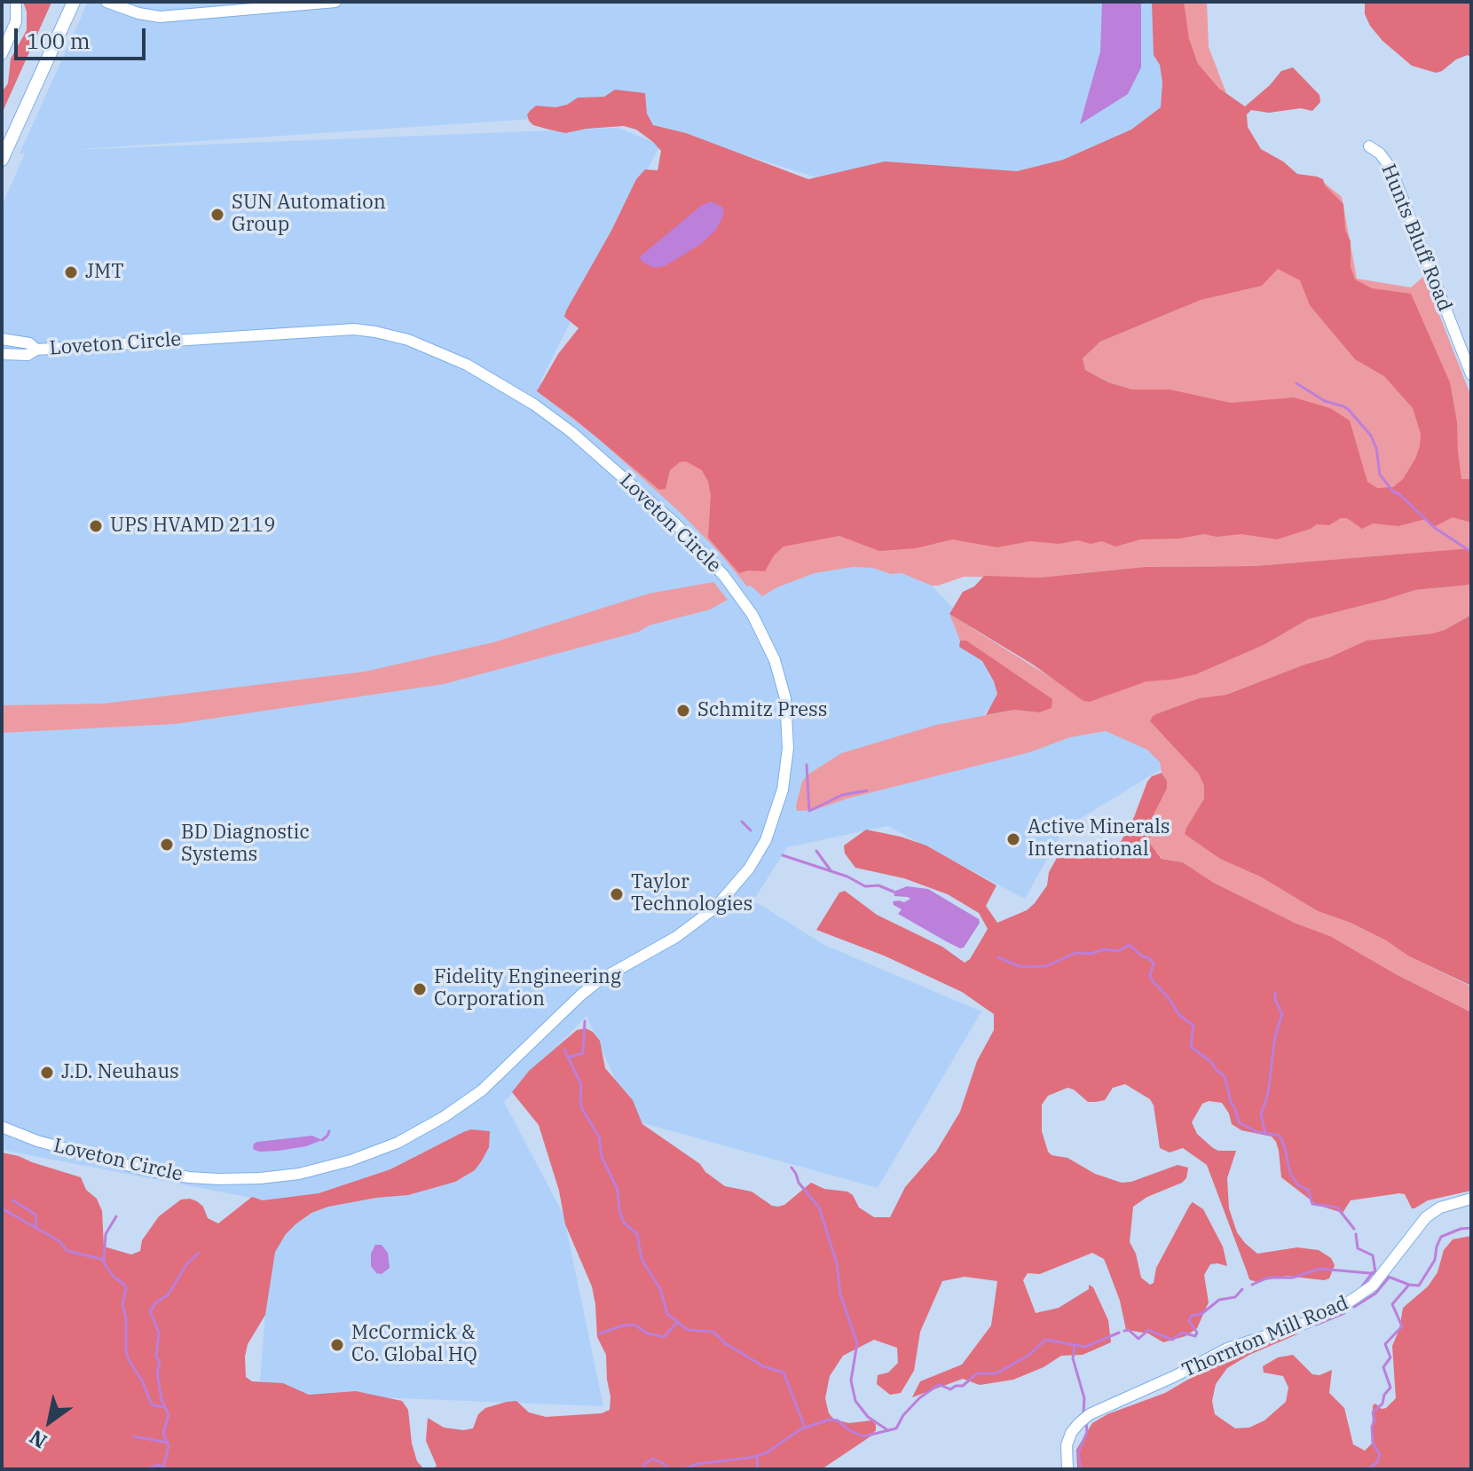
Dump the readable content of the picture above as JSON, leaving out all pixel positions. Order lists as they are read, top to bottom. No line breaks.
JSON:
{"streets":{"street":["Hunts Bluff Road","Loveton Circle","Thornton Mill Road"]},"places":["SUN Automation Group","JMT","UPS HVAMD 2119","Schmitz Press","Active Minerals International","BD Diagnostic Systems","Taylor Technologies","Fidelity Engineering Corporation","J.D. Neuhaus","McCormick & Co. Global HQ"],"scale_bar":"100 m","north":"bottom left"}
